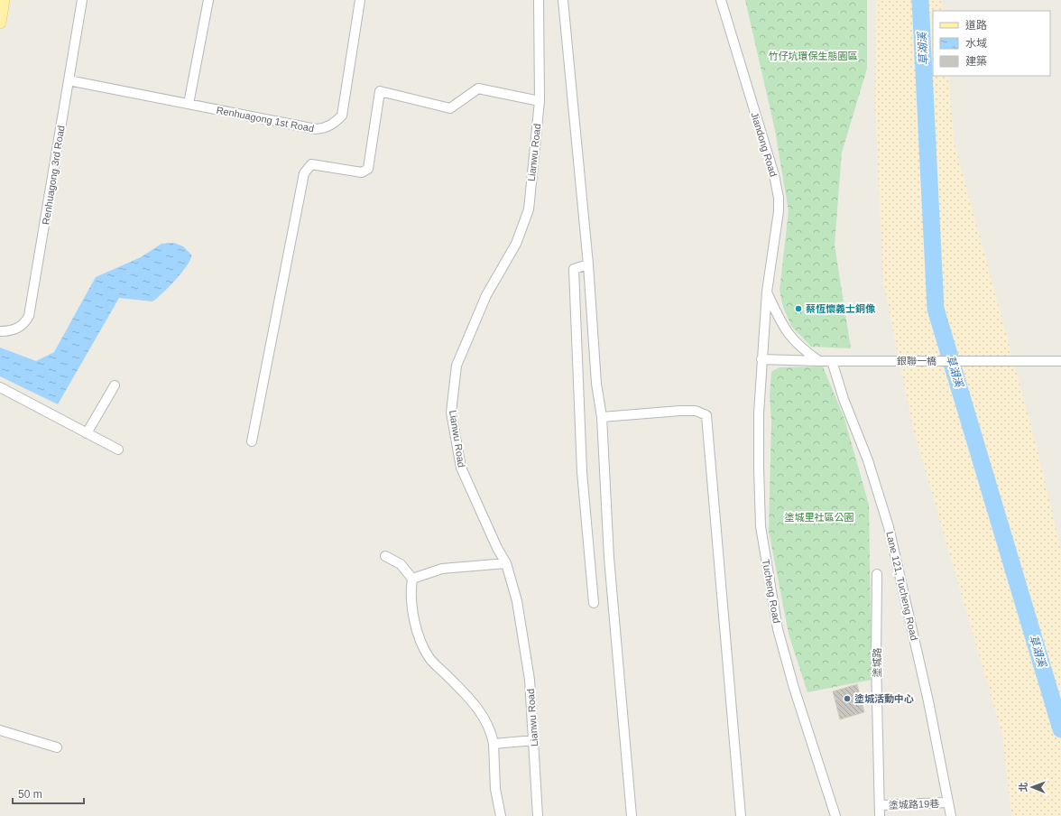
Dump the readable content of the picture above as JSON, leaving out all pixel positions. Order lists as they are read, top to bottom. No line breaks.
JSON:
{"streets":{"street":["Renhuagong 1st Road","Jiandong Road","Lianwu Road","Renhuagong 3rd Road","銀聯一橋","Lane 121, Tucheng Road","Tucheng Road","塗城路","塗城路19巷"]},"crossings":[["Renhuagong 1st Road","Renhuagong 3rd Road"],["Jiandong Road","Tucheng Road"],["銀聯一橋","Lane 121, Tucheng Road"],["Lane 121, Tucheng Road","塗城路19巷"],["塗城路","塗城路19巷"]],"water":["草湖溪"],"parks":["竹仔坑環保生態園區","塗城里社區公園"],"places":["蔡恆懷義士銅像","塗城活動中心"],"legend":["道路","水域","建築"],"scale_bar":"50 m","north":"left"}
